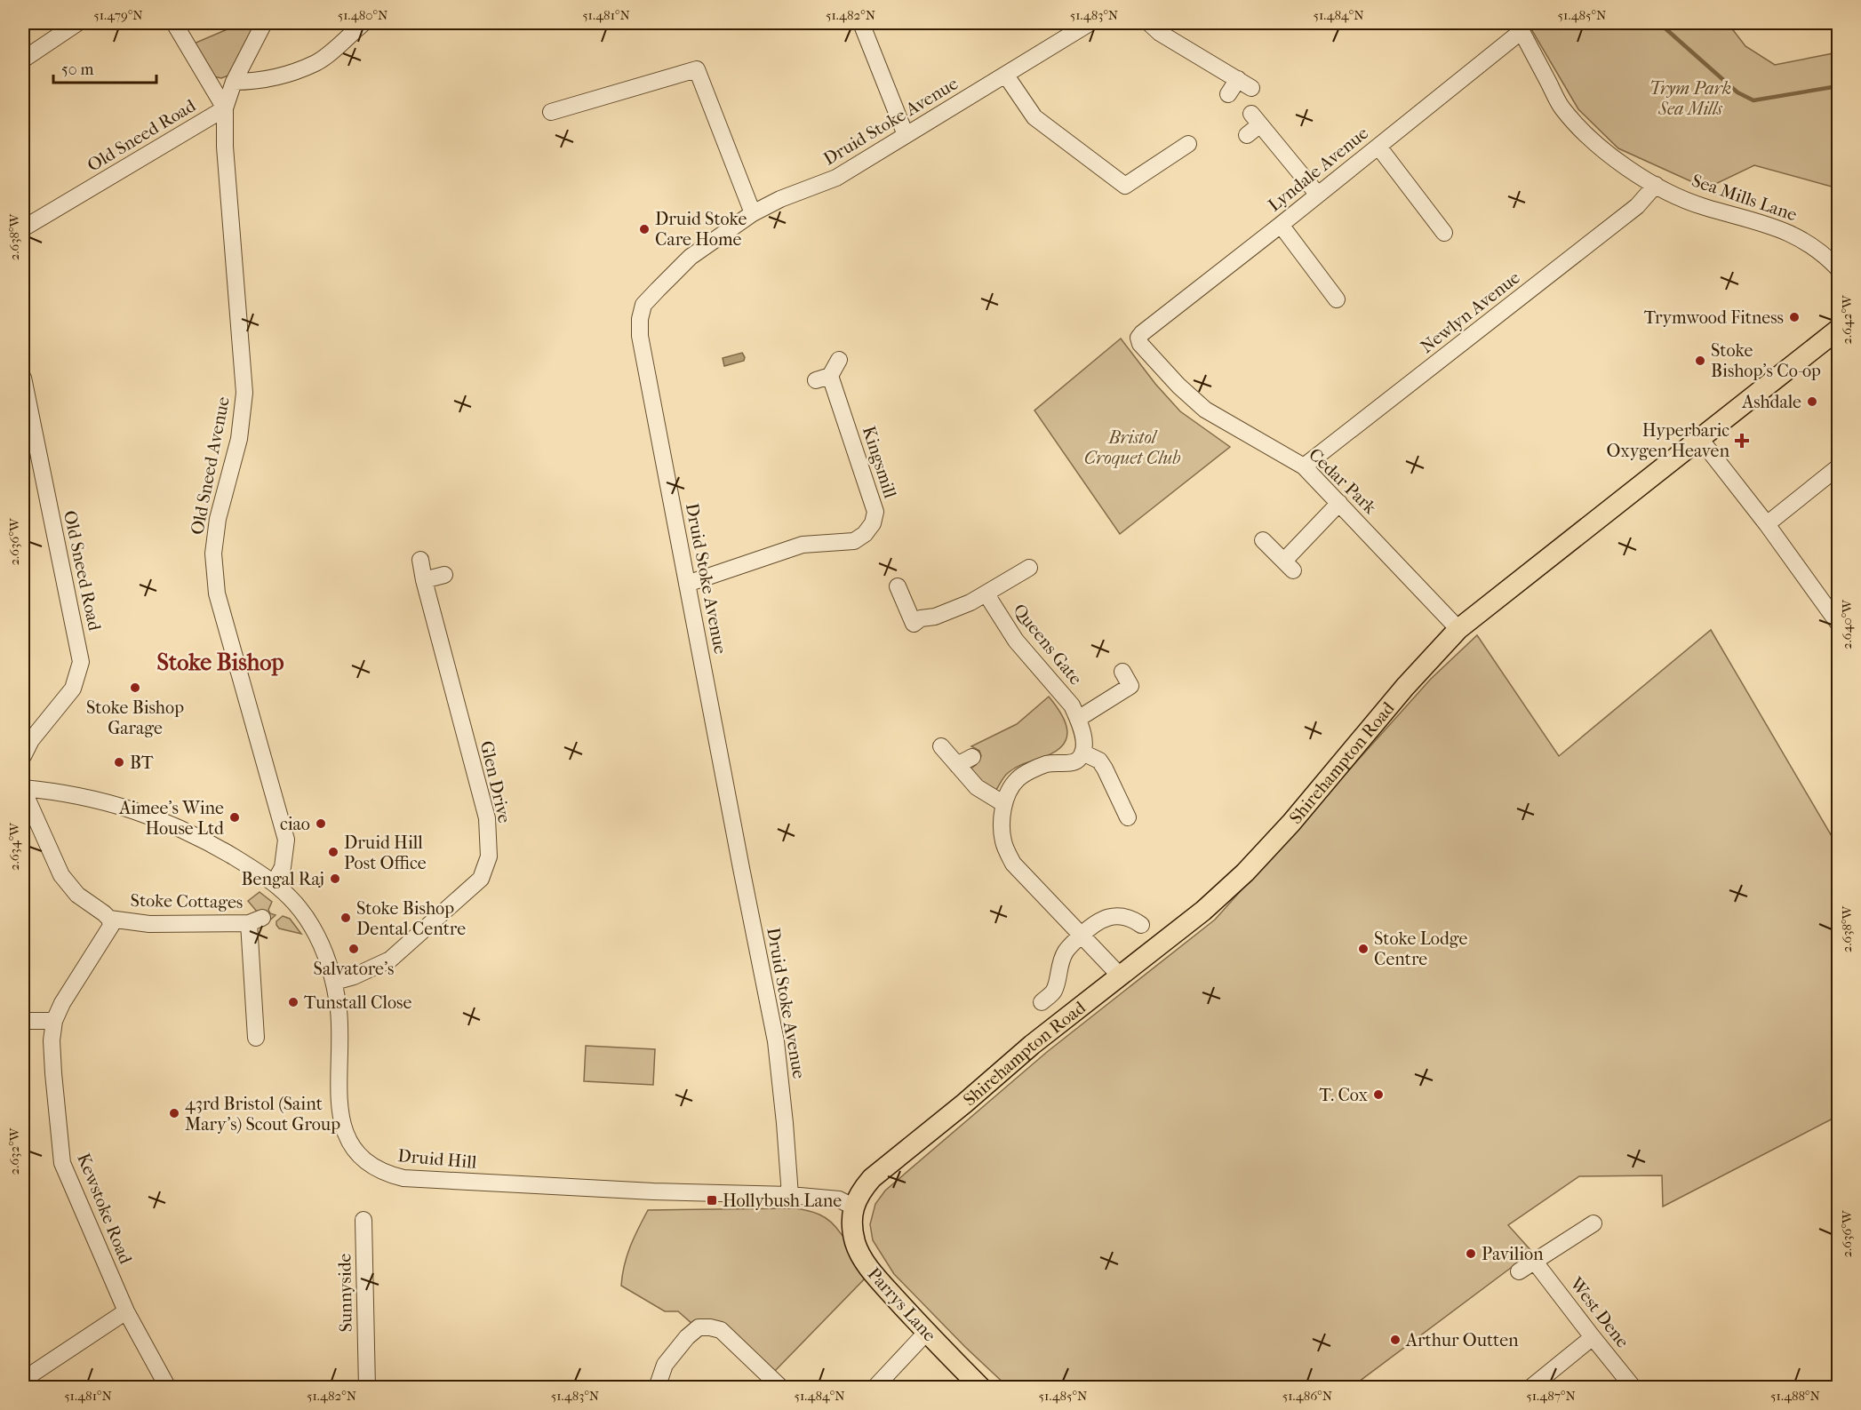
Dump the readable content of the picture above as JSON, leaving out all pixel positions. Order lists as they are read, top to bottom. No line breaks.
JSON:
{"streets":{"main road":["Shirehampton Road","Parrys Lane"],"street":["Druid Stoke Avenue","Old Sneed Road","Lyndale Avenue","Sea Mills Lane","Newlyn Avenue","Kingsmill","Old Sneed Avenue","Cedar Park","Queens Gate","Glen Drive","Stoke Cottages","Druid Hill","Kewstoke Road","Sunnyside","West Dene"]},"crossings":[["Druid Stoke Avenue","Kingsmill"],["Druid Stoke Avenue","Druid Hill"],["Old Sneed Road","Old Sneed Avenue"],["Lyndale Avenue","Sea Mills Lane"],["Lyndale Avenue","Cedar Park"],["Sea Mills Lane","Newlyn Avenue"],["Newlyn Avenue","Cedar Park"],["Old Sneed Avenue","Druid Hill"],["Cedar Park","Shirehampton Road"],["Shirehampton Road","Druid Hill"],["Shirehampton Road","Parrys Lane"],["Glen Drive","Druid Hill"],["Stoke Cottages","Kewstoke Road"],["Druid Hill","Parrys Lane"]],"districts":["Stoke Bishop"],"parks":["Trym Park Sea Mills","Bristol Croquet Club"],"places":{"other":["Druid Stoke Care Home","Trymwood Fitness","Stoke Bishop's Co-op","Ashdale","Stoke Bishop Garage","BT","Aimee's Wine House Ltd","ciao","Druid Hill Post Office","Bengal Raj","Stoke Bishop Dental Centre","Salvatore's","Stoke Lodge Centre","Tunstall Close","T. Cox","43rd Bristol (Saint Mary's) Scout Group","Pavilion","Arthur Outten"],"health":["Hyperbaric Oxygen Heaven"],"transit":["Hollybush Lane"]},"scale_bar":"50 m","coordinates":["51.479°N","51.480°N","51.481°N","51.482°N","51.483°N","51.484°N","51.485°N","2.638°W","2.642°W","2.636°W","2.640°W","2.634°W","2.632°W","51.486°N","51.487°N","51.488°N"]}
